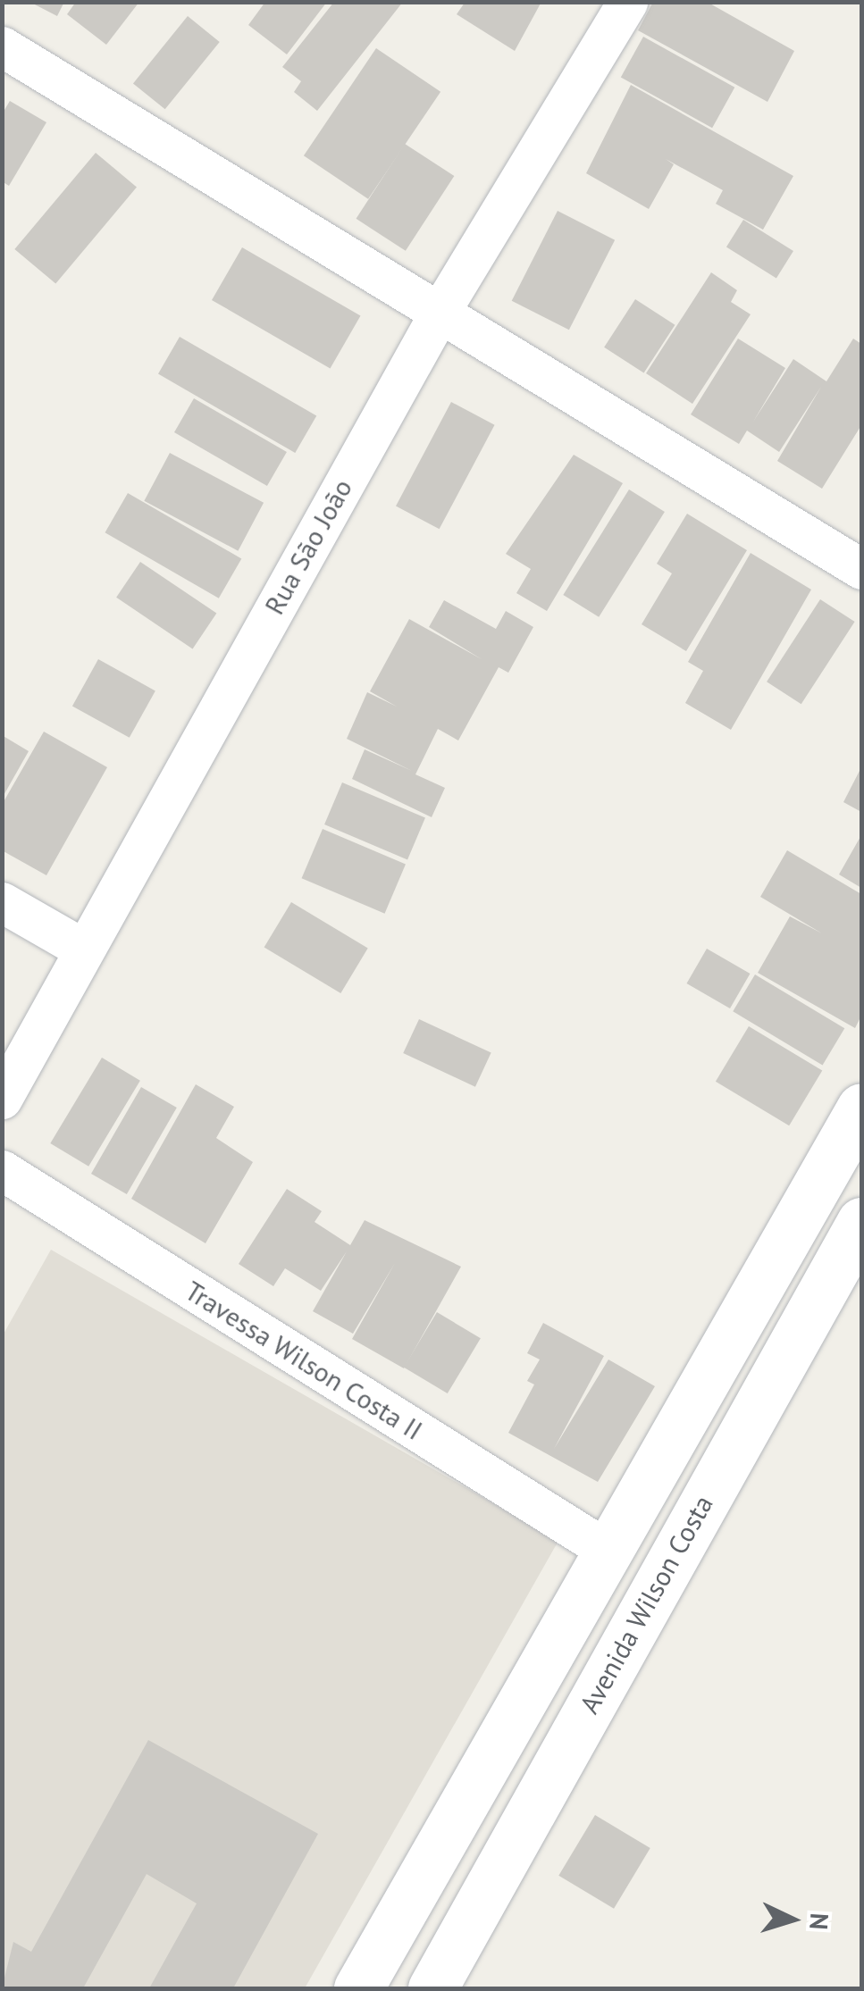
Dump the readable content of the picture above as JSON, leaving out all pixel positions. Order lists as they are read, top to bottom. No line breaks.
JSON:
{"streets":{"street":["Rua São João","Travessa Wilson Costa II","Avenida Wilson Costa"]},"north":"right"}
